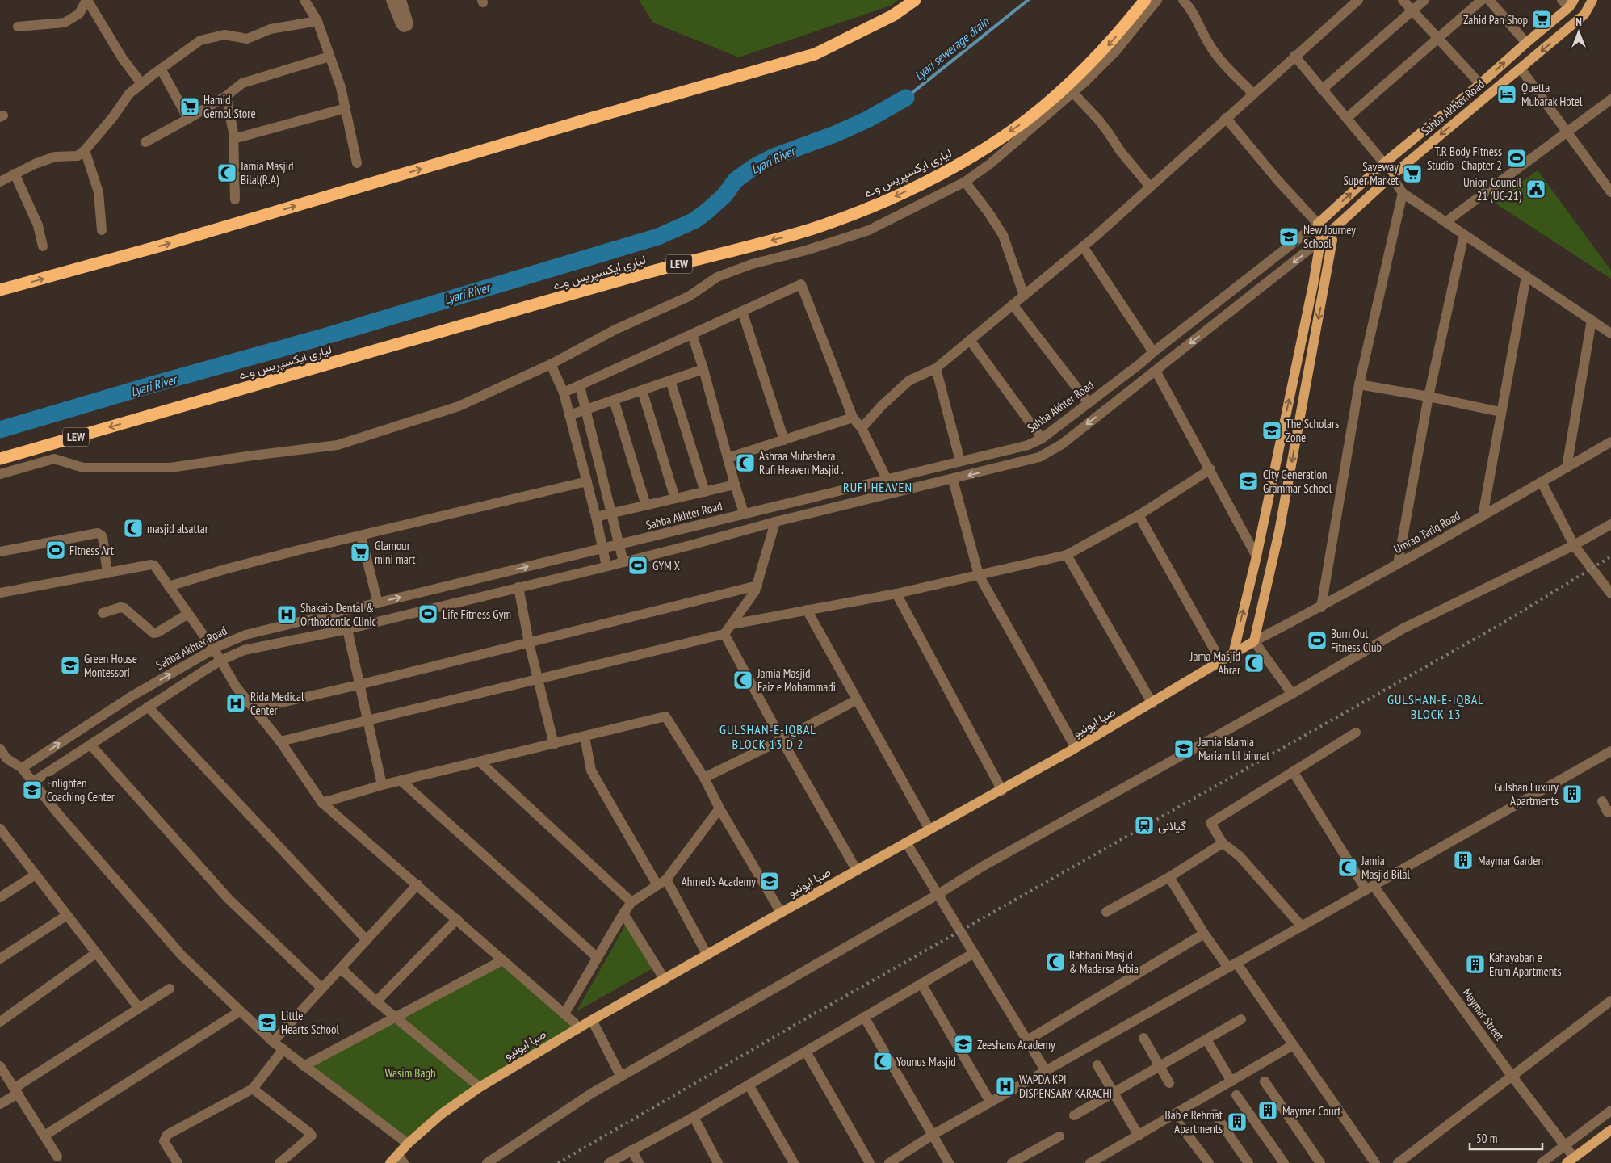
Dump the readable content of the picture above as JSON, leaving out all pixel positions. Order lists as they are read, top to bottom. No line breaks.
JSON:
{"streets":{"highway":["لیاری ایکسپریس وے","LEW"],"main road":["Sahba Akhter Road","صبا ایونیو"],"street":["Umrao Tariq Road","Maymar Street"]},"crossings":[["Umrao Tariq Road","صبا ایونیو"]],"one_way":["لیاری ایکسپریس وے"],"districts":["RUFI HEAVEN","GULSHAN-E-IQBAL BLOCK 13","GULSHAN-E-IQBAL BLOCK 13 D 2"],"water":["Lyari sewerage drain","Lyari River"],"parks":["Wasim Bagh"],"places":{"supermarket":["Zahid Pan Shop","Hamid Gernol Store","Saveway Super Market","Glamour mini mart"],"hotel":["Quetta Mubarak Hotel"],"sports":["T.R Body Fitness Studio - Chapter 2","Fitness Art","GYM X","Life Fitness Gym","Burn Out Fitness Club"],"mosque":["Jamia Masjid Bilal(R.A)","Ashraa Mubashera Rufi Heaven Masjid .","masjid alsattar","Jama Masjid Abrar","Jamia Masjid Faiz e Mohammadi","Jamia Masjid Bilal","Rabbani Masjid & Madarsa Arbia","Younus Masjid"],"public building":["Union Council 21 (UC-21)"],"school or university":["New Journey School","The Scholars Zone","City Generation Grammar School","Green House Montessori","Jamia Islamia Mariam lil binnat","Enlighten Coaching Center","Ahmed's Academy","Little Hearts School","Zeeshans Academy"],"hospital":["Shakaib Dental & Orthodontic Clinic","Rida Medical Center","WAPDA KPI DISPENSARY KARACHI"],"building":["Gulshan Luxury Apartments","Maymar Garden","Kahayaban e Erum Apartments","Maymar Court","Bab e Rehmat Apartments"],"station":["گیلانی"]},"scale_bar":"50 m","north":"top"}
